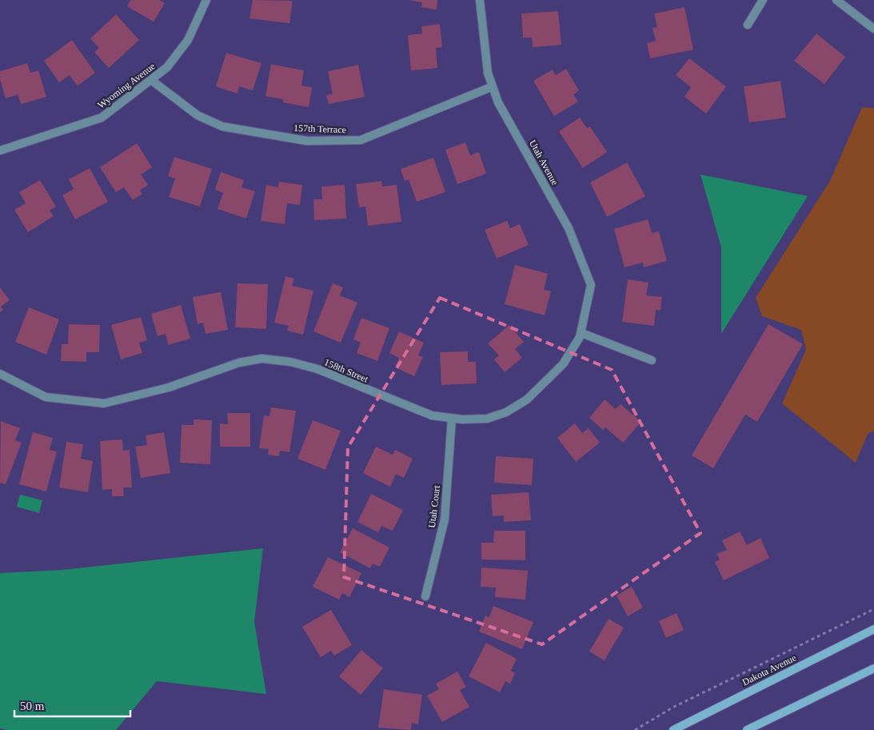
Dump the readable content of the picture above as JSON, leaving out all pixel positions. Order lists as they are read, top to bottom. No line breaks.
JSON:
{"streets":{"main road":["Dakota Avenue"],"street":["Wyoming Avenue","157th Terrace","Utah Avenue","158th Street","Utah Court"]},"crossings":[["Wyoming Avenue","157th Terrace"],["157th Terrace","Utah Avenue"],["Utah Avenue","158th Street"],["158th Street","Utah Court"]],"scale_bar":"50 m"}
